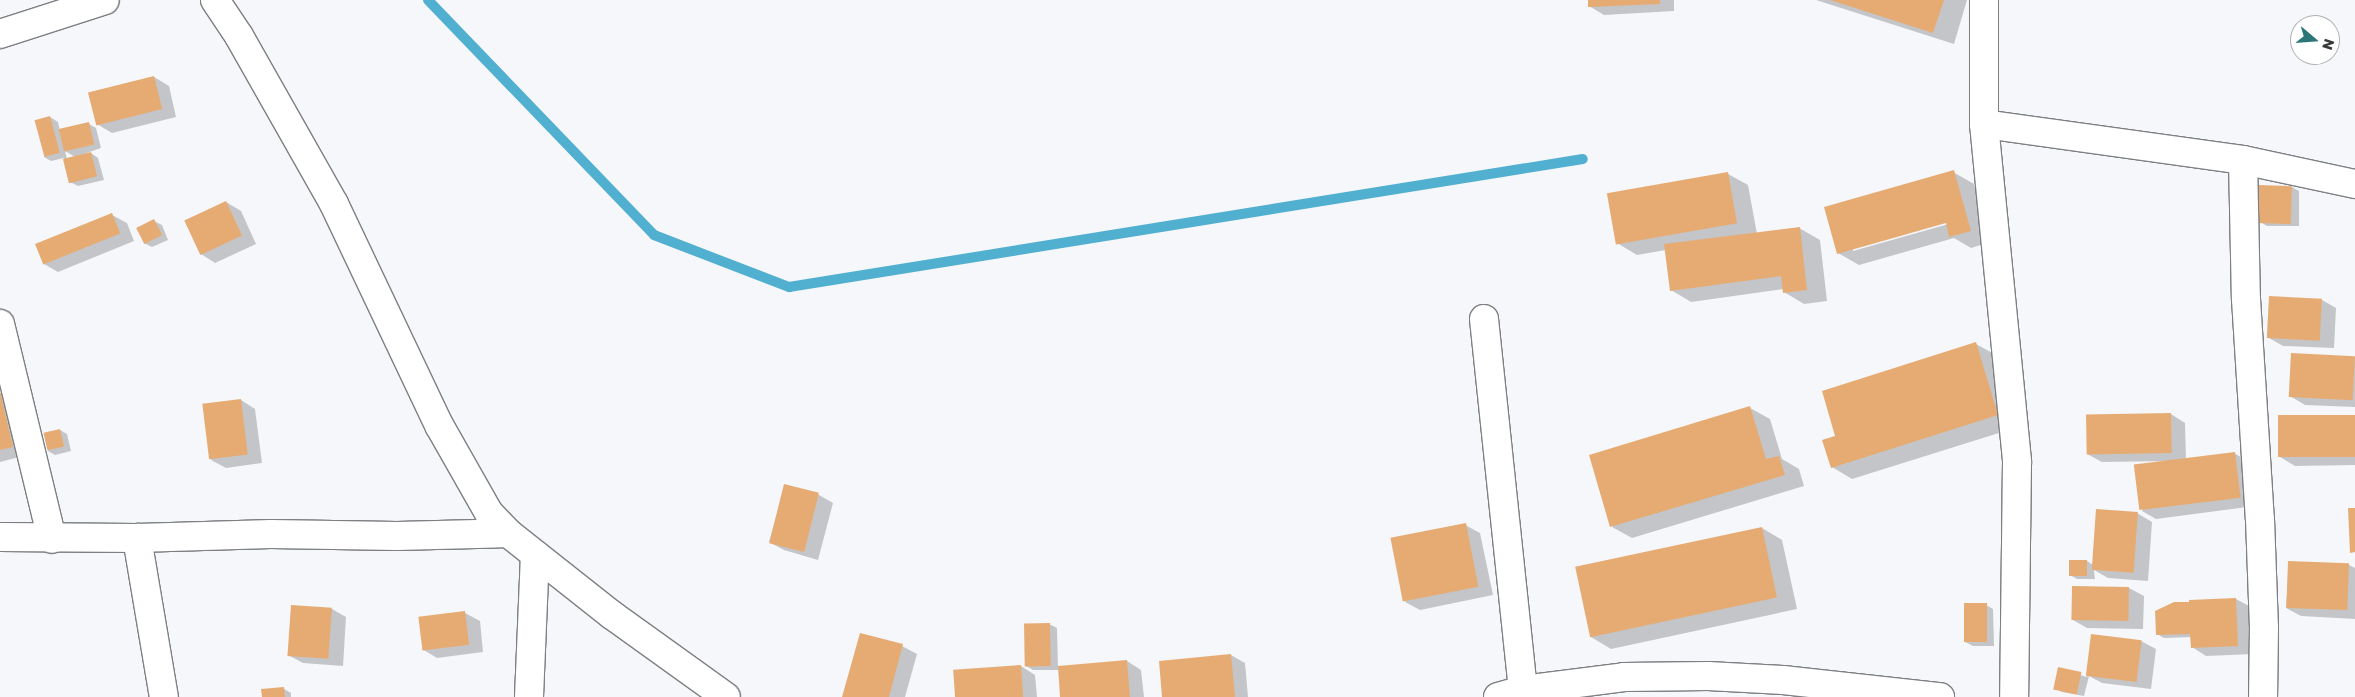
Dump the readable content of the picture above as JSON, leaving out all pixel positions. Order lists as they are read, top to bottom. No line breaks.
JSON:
{"north":"right"}
